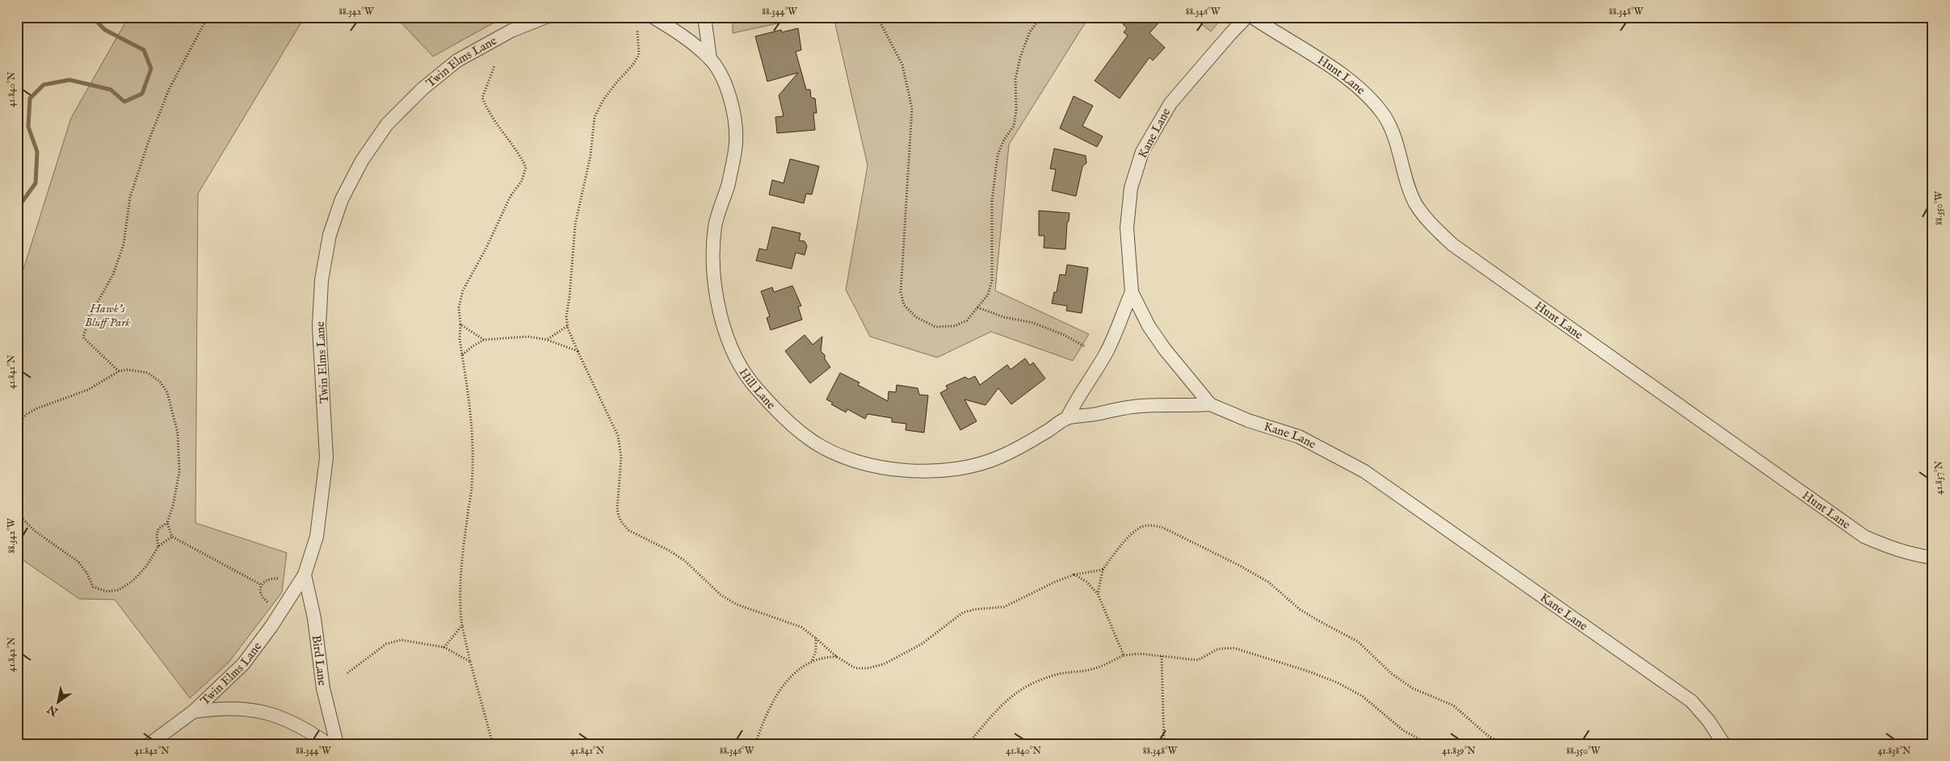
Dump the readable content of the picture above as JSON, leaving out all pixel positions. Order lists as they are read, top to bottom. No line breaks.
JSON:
{"streets":{"street":["Twin Elms Lane","Hunt Lane","Kane Lane","Hill Lane","Bird Lane"]},"crossings":[["Twin Elms Lane","Bird Lane"]],"parks":["Hawk's Bluff Park"],"north":"bottom left","coordinates":["88.342°W","88.344°W","88.346°W","88.348°W","41.840°N","88.350°W","41.841°N","41.837°N","41.842°N","41.839°N","41.838°N"]}
